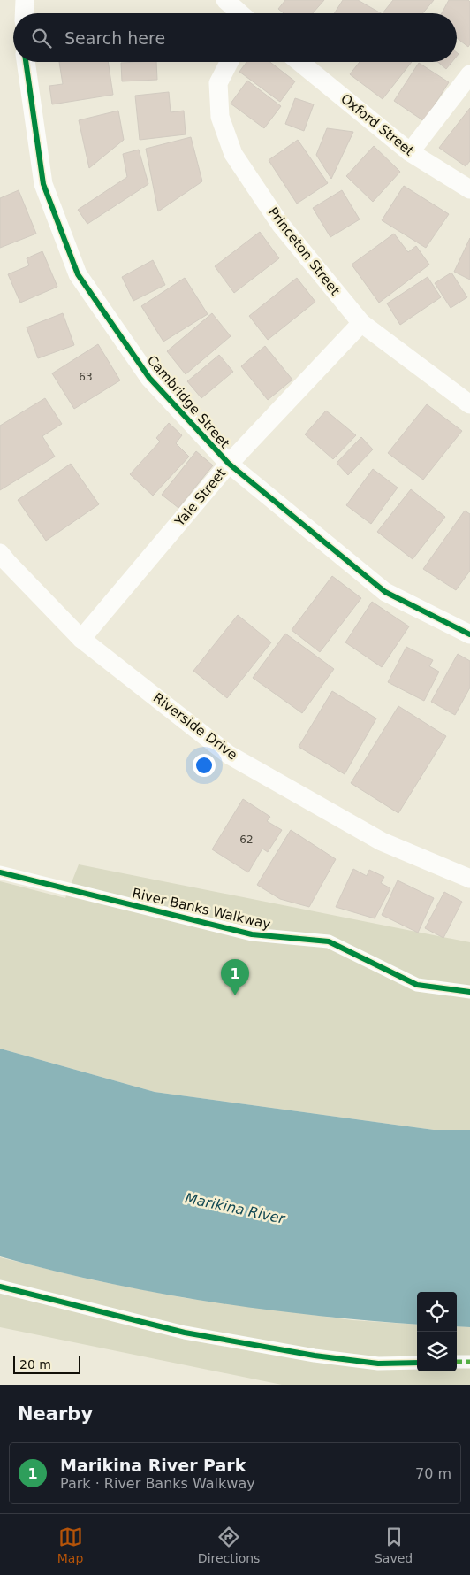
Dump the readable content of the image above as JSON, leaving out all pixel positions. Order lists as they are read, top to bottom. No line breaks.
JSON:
{"streets":{"street":["Oxford Street","Princeton Street","Cambridge Street","Yale Street","Riverside Drive","River Banks Walkway"]},"crossings":[["Princeton Street","Yale Street"],["Cambridge Street","Yale Street"],["Yale Street","Riverside Drive"]],"water":["Marikina River"],"house_numbers":["63","62"],"scale_bar":"20 m","page":{"search":"Search here","pins":"1","scale":"20 m","heading":"Nearby","list":[{"mark":"1","name":"Marikina River Park","note":"Park · River Banks Walkway","value":"70 m"}],"nav":["Map","Directions","Saved"]}}
